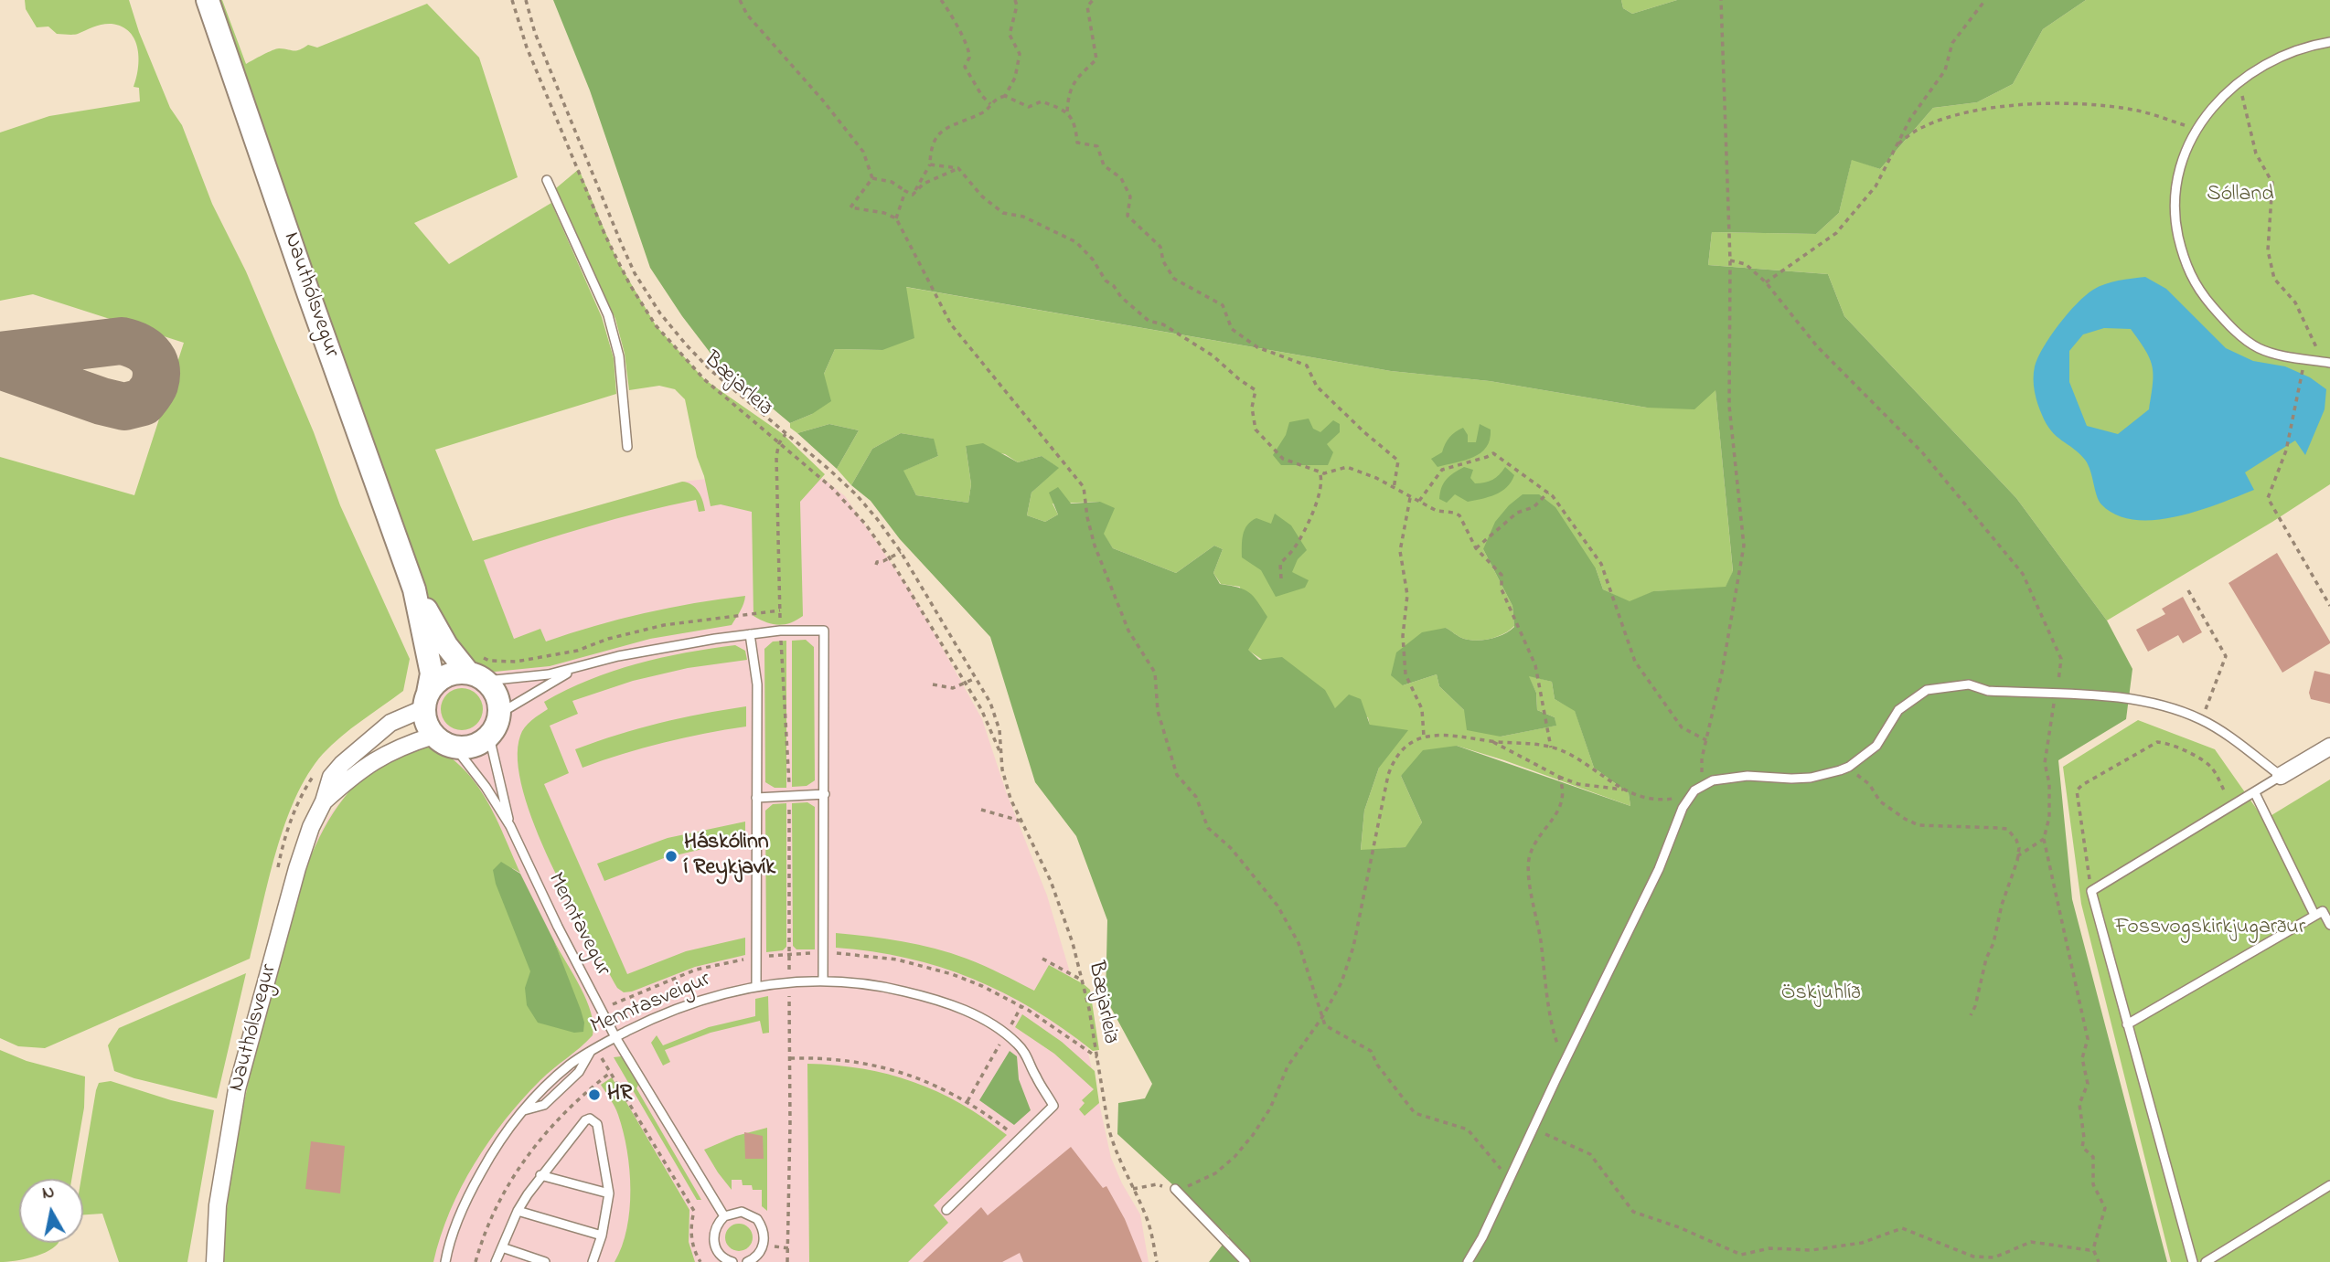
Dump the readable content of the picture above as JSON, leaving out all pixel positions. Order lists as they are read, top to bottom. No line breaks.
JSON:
{"streets":{"street":["Nauthólsvegur"],"lane":["Menntavegur","Menntasveigur"],"path":["Bæjarleið"]},"crossings":[["Nauthólsvegur","Menntavegur"],["Menntavegur","Menntasveigur"]],"parks":["Sólland","Fossvogskirkjugarður","Öskjuhlíð"],"places":["Háskólinn í Reykjavík","HR"],"north":"top"}
